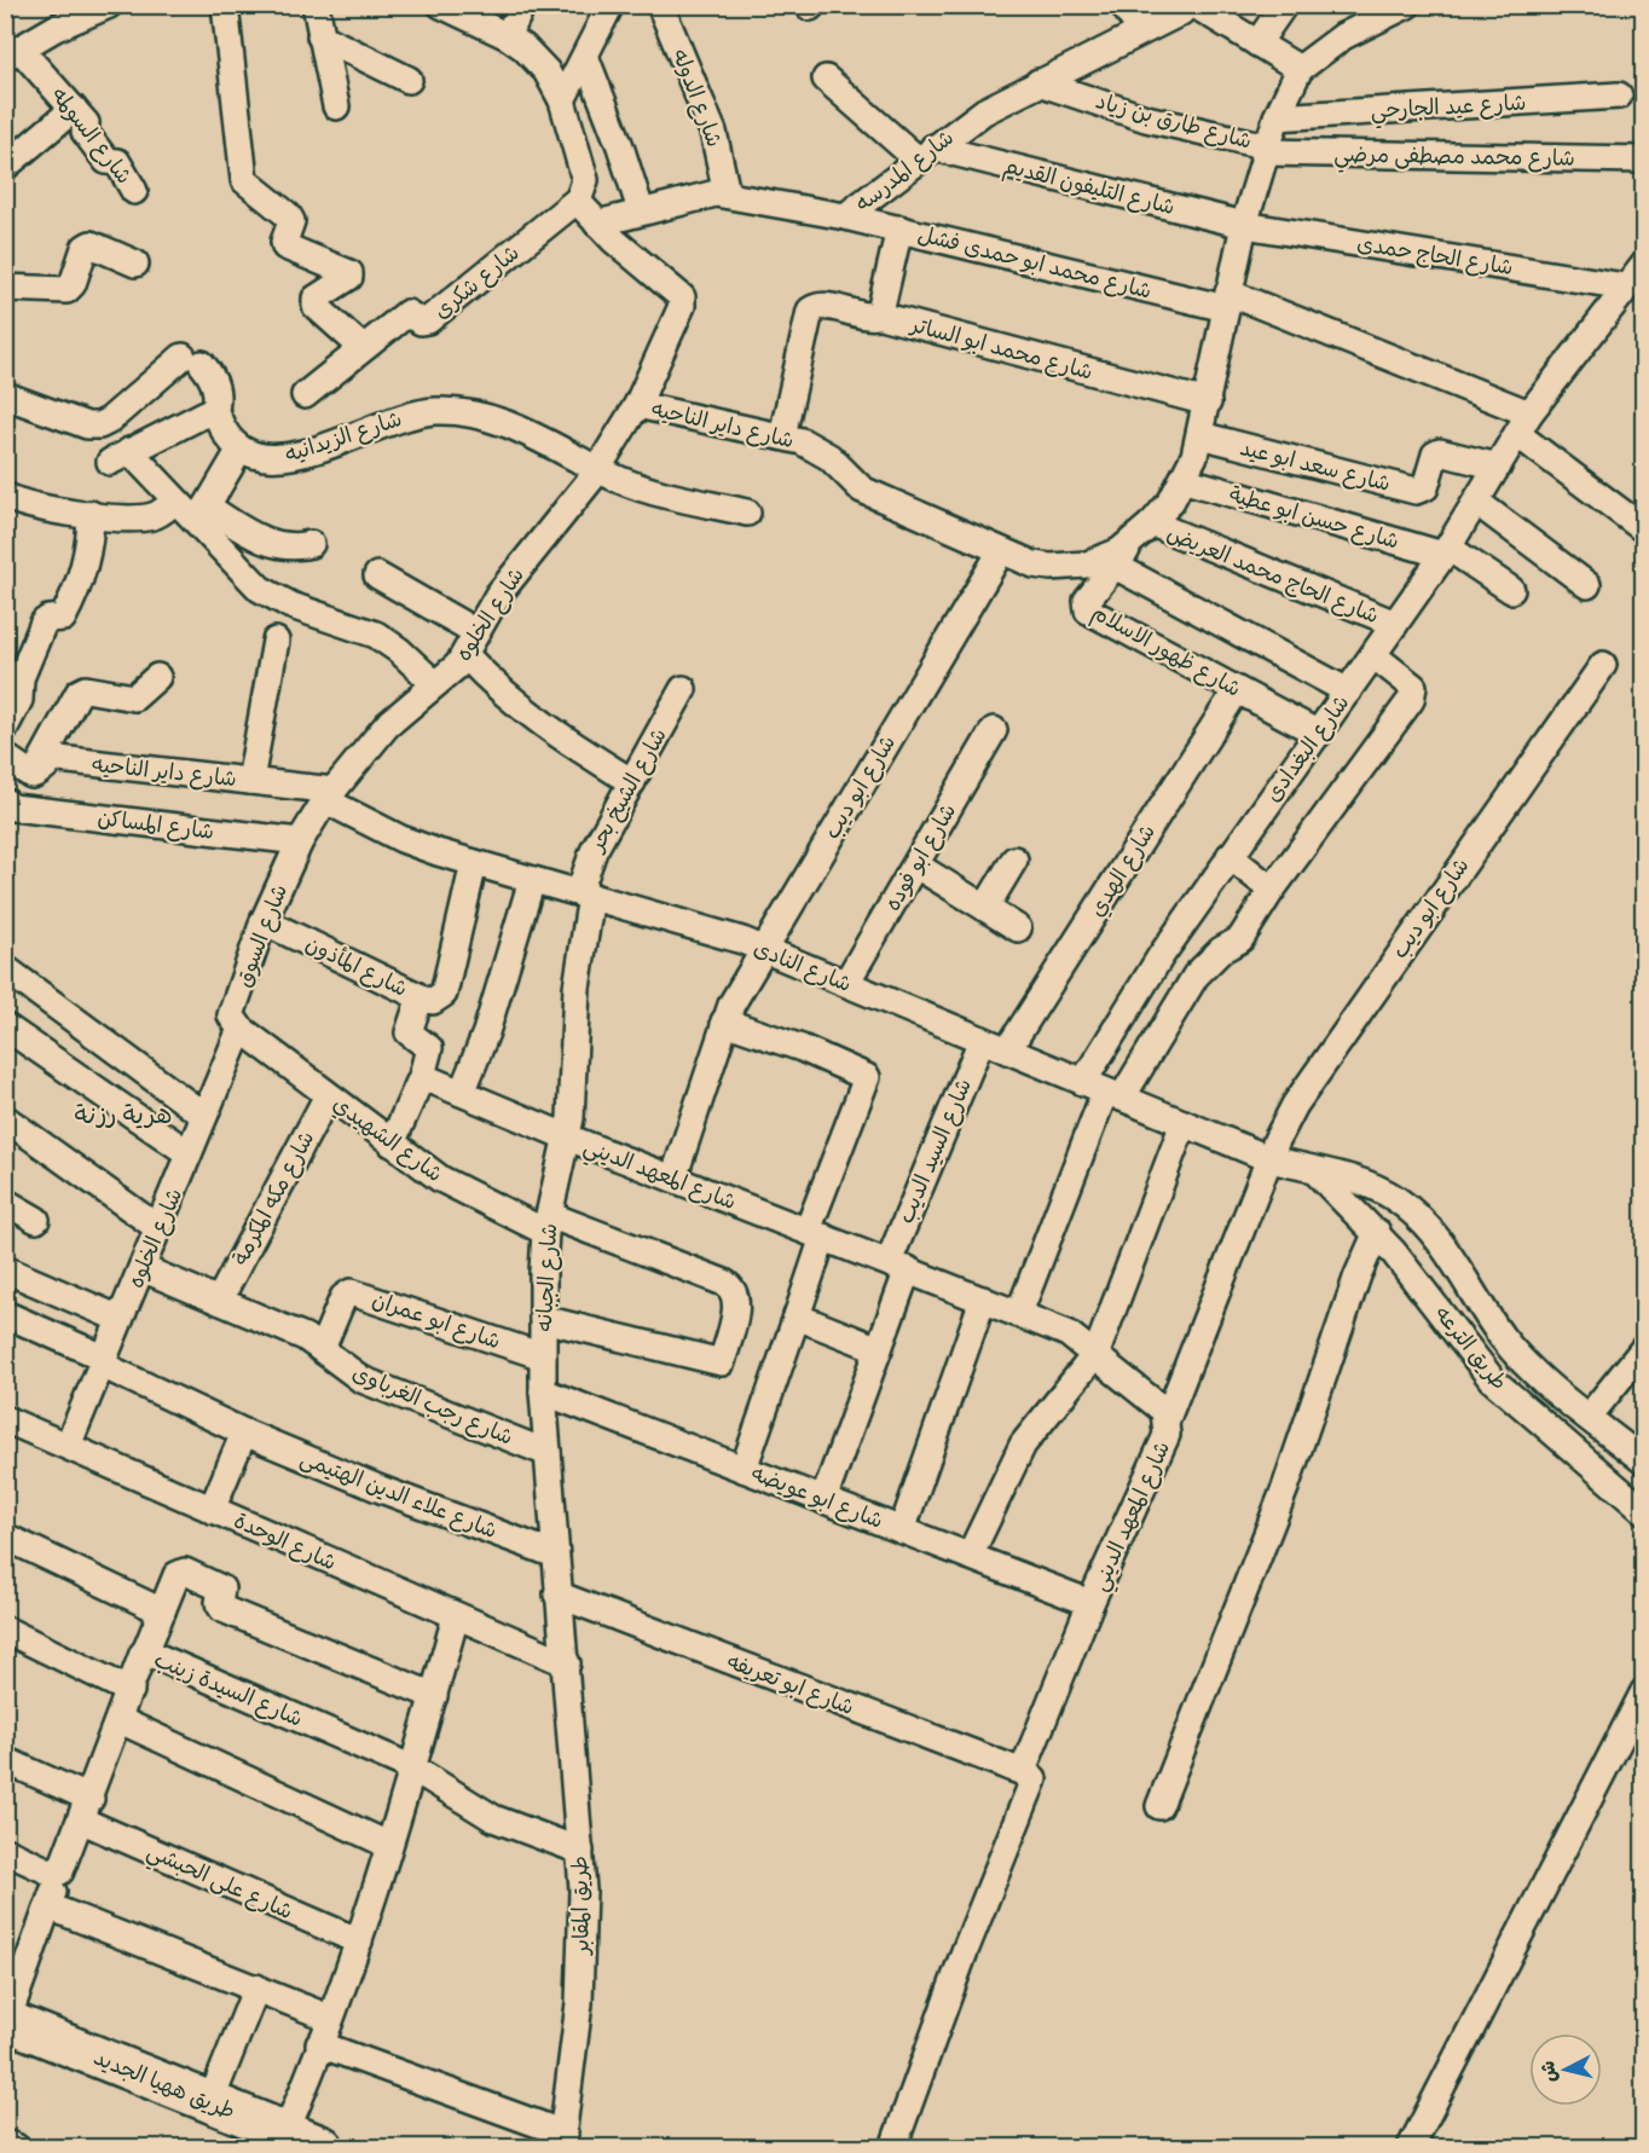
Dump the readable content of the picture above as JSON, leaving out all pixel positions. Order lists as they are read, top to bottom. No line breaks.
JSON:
{"streets":{"main road":["طريق ههيا الجديد"],"street":["شارع الدوله","شارع عيد الجارحي","شارع طارق بن زياد","شارع السولمه","شارع محمد مصطفى مرضي","شارع المدرسه","شارع التليفون القديم","شارع الحاج حمدى","شارع محمد ابو حمدى فشل","شارع شكرى","شارع محمد ابو الساتر","شارع داير الناحيه","شارع الزيدانيه","شارع سعد ابو عيد","شارع حسن ابو عطية","شارع الحاج محمد العريض","شارع الخلوه","شارع ظهور الاسلام","شارع البغدادى","شارع ابو ديب","شارع الشيخ بحر","شارع المساكن","شارع ابو فوده","شارع الهدي","شارع السوق","شارع المأذون","شارع النادى","شارع الشهيدي","شارع السيد الديب","شارع المعهد الديني","شارع مكه المكرمة","شارع الجبانه","شارع ابو عمران","طريق الترعه","شارع رجب الغرباوى","شارع علاء الدين الهتيمى","شارع ابو عويضه","شارع الوحدة","شارع ابو تعريفه","شارع السيدة زينب","شارع على الحبشي","طريق المقابر"]},"crossings":[["شارع الدوله","شارع المدرسه"],["شارع عيد الجارحي","شارع داير الناحيه"],["شارع طارق بن زياد","شارع محمد مصطفى مرضي"],["شارع طارق بن زياد","شارع المدرسه"],["شارع طارق بن زياد","شارع داير الناحيه"],["شارع محمد مصطفى مرضي","شارع داير الناحيه"],["شارع المدرسه","شارع التليفون القديم"],["شارع المدرسه","شارع محمد ابو حمدى فشل"],["شارع المدرسه","شارع داير الناحيه"],["شارع التليفون القديم","شارع الحاج حمدى"],["شارع التليفون القديم","شارع داير الناحيه"],["شارع الحاج حمدى","شارع داير الناحيه"],["شارع الحاج حمدى","شارع البغدادى"],["شارع محمد ابو حمدى فشل","شارع محمد ابو الساتر"],["شارع محمد ابو حمدى فشل","شارع داير الناحيه"],["شارع محمد ابو حمدى فشل","شارع البغدادى"],["شارع شكرى","شارع داير الناحيه"],["شارع محمد ابو الساتر","شارع داير الناحيه"],["شارع داير الناحيه","شارع سعد ابو عيد"],["شارع داير الناحيه","شارع حسن ابو عطية"],["شارع داير الناحيه","شارع الحاج محمد العريض"],["شارع داير الناحيه","شارع الخلوه"],["شارع داير الناحيه","شارع ظهور الاسلام"],["شارع داير الناحيه","شارع ابو ديب"],["شارع داير الناحيه","شارع النادى"],["شارع الزيدانيه","شارع الخلوه"],["شارع سعد ابو عيد","شارع البغدادى"],["شارع حسن ابو عطية","شارع البغدادى"],["شارع الحاج محمد العريض","شارع ظهور الاسلام"],["شارع الحاج محمد العريض","شارع البغدادى"],["شارع الخلوه","شارع المساكن"],["شارع الخلوه","شارع السوق"],["شارع الخلوه","شارع النادى"],["شارع الخلوه","شارع الشهيدي"],["شارع الخلوه","شارع رجب الغرباوى"],["شارع الخلوه","شارع علاء الدين الهتيمى"],["شارع الخلوه","شارع الوحدة"],["شارع ظهور الاسلام","شارع البغدادى"],["شارع ظهور الاسلام","شارع الهدي"],["شارع البغدادى","شارع النادى"],["شارع ابو ديب","شارع النادى"],["شارع ابو ديب","شارع المعهد الديني"],["شارع ابو ديب","طريق الترعه"],["شارع الشيخ بحر","شارع النادى"],["شارع الشيخ بحر","شارع الجبانه"],["شارع المساكن","شارع السوق"],["شارع ابو فوده","شارع النادى"],["شارع الهدي","شارع النادى"],["شارع السوق","شارع المأذون"],["شارع السوق","شارع الشهيدي"],["شارع النادى","شارع السيد الديب"],["شارع النادى","شارع الجبانه"],["شارع النادى","طريق الترعه"],["شارع الشهيدي","شارع مكه المكرمة"],["شارع الشهيدي","شارع الجبانه"],["شارع السيد الديب","شارع المعهد الديني"],["شارع السيد الديب","شارع ابو عويضه"],["شارع المعهد الديني","شارع الجبانه"],["شارع المعهد الديني","شارع ابو عويضه"],["شارع المعهد الديني","شارع ابو تعريفه"],["شارع مكه المكرمة","شارع رجب الغرباوى"],["شارع الجبانه","شارع ابو عمران"],["شارع الجبانه","شارع رجب الغرباوى"],["شارع الجبانه","شارع علاء الدين الهتيمى"],["شارع الجبانه","شارع ابو عويضه"],["شارع الجبانه","شارع الوحدة"],["شارع الجبانه","شارع ابو تعريفه"],["شارع الجبانه","طريق المقابر"],["شارع ابو عمران","شارع رجب الغرباوى"],["شارع الوحدة","طريق المقابر"],["شارع السيدة زينب","شارع على الحبشي"],["شارع السيدة زينب","طريق المقابر"],["شارع السيدة زينب","طريق ههيا الجديد"]],"districts":["هرية رزنة"],"north":"left"}
